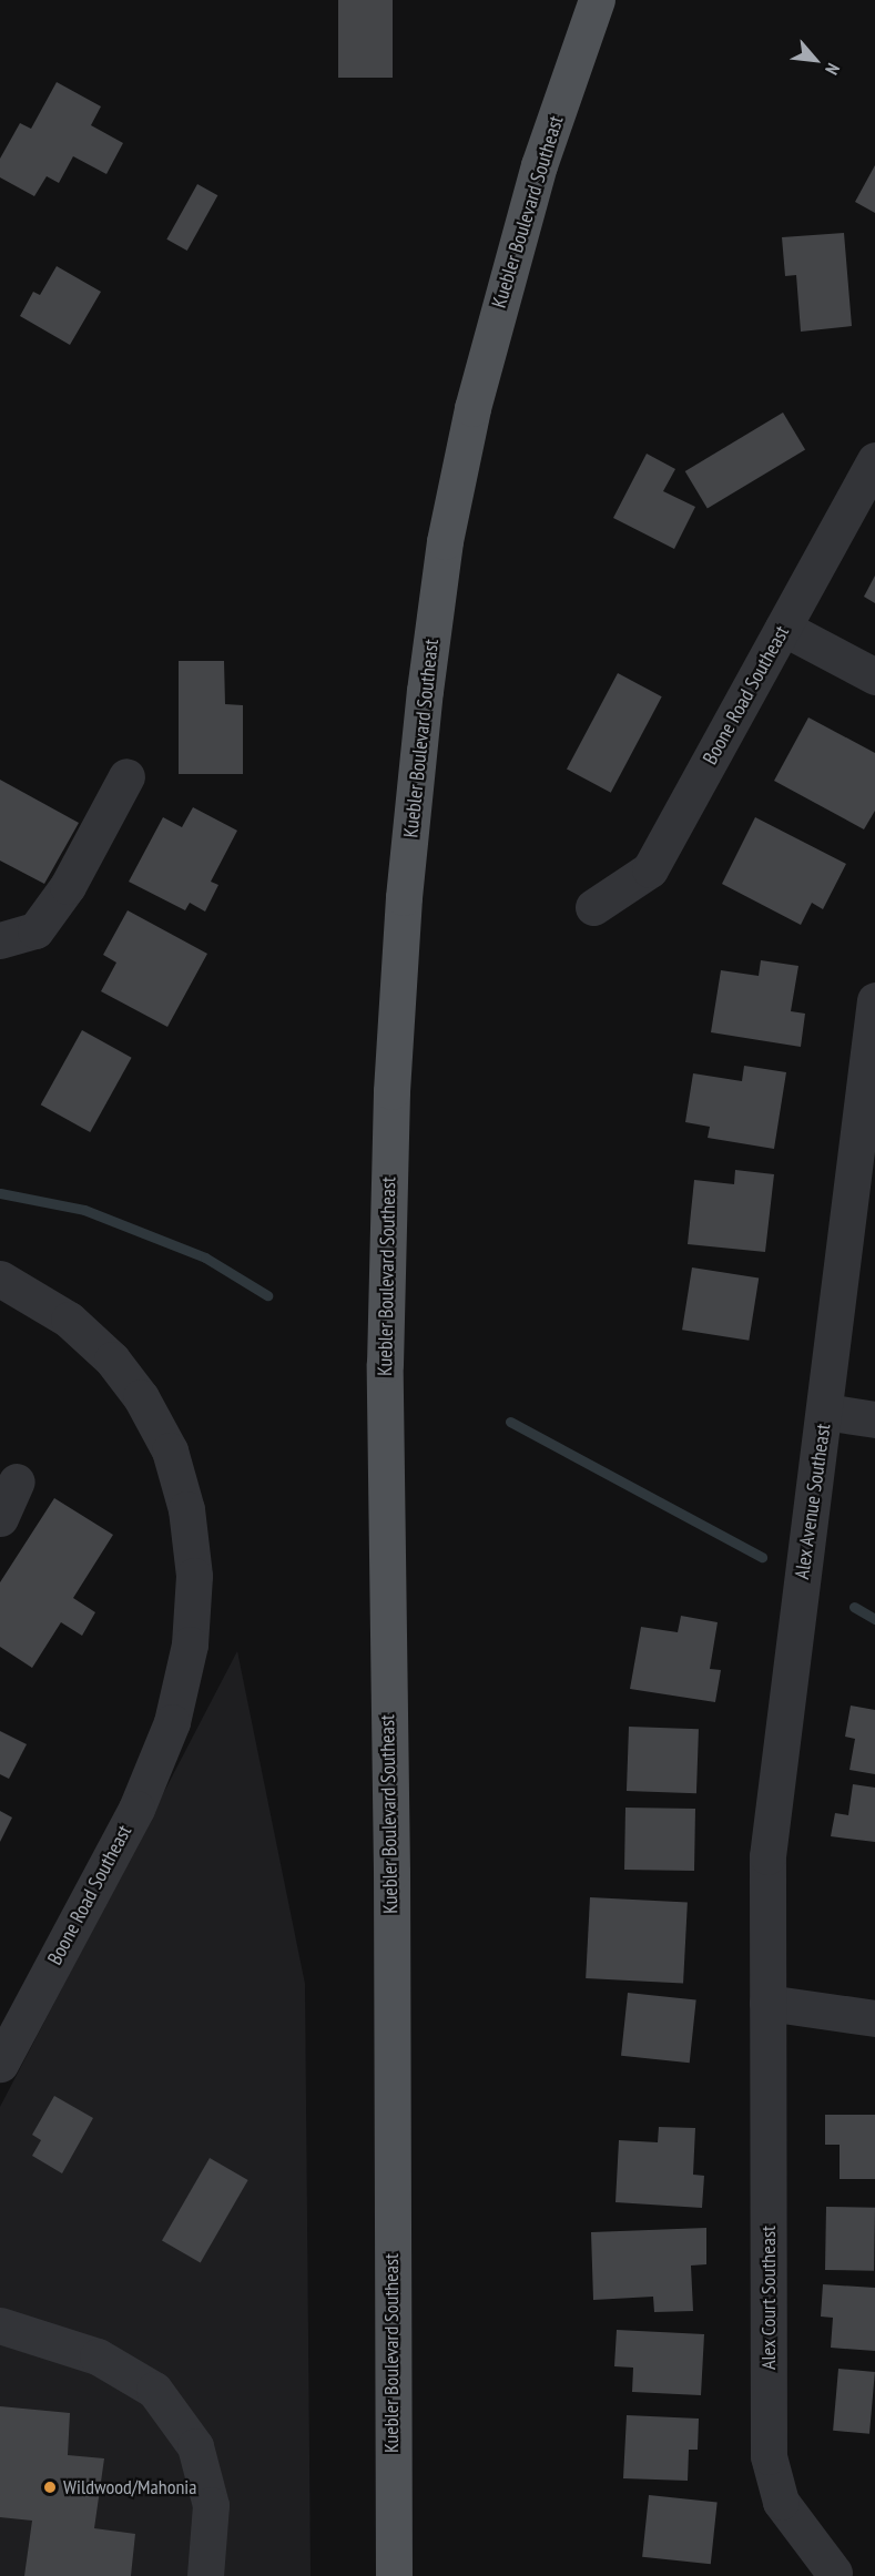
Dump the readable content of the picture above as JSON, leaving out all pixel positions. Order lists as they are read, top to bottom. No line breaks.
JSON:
{"streets":{"main road":["Kuebler Boulevard Southeast"],"street":["Boone Road Southeast","Alex Avenue Southeast","Alex Court Southeast"]},"crossings":[["Alex Avenue Southeast","Alex Court Southeast"]],"places":["Wildwood/Mahonia"],"north":"bottom right"}
